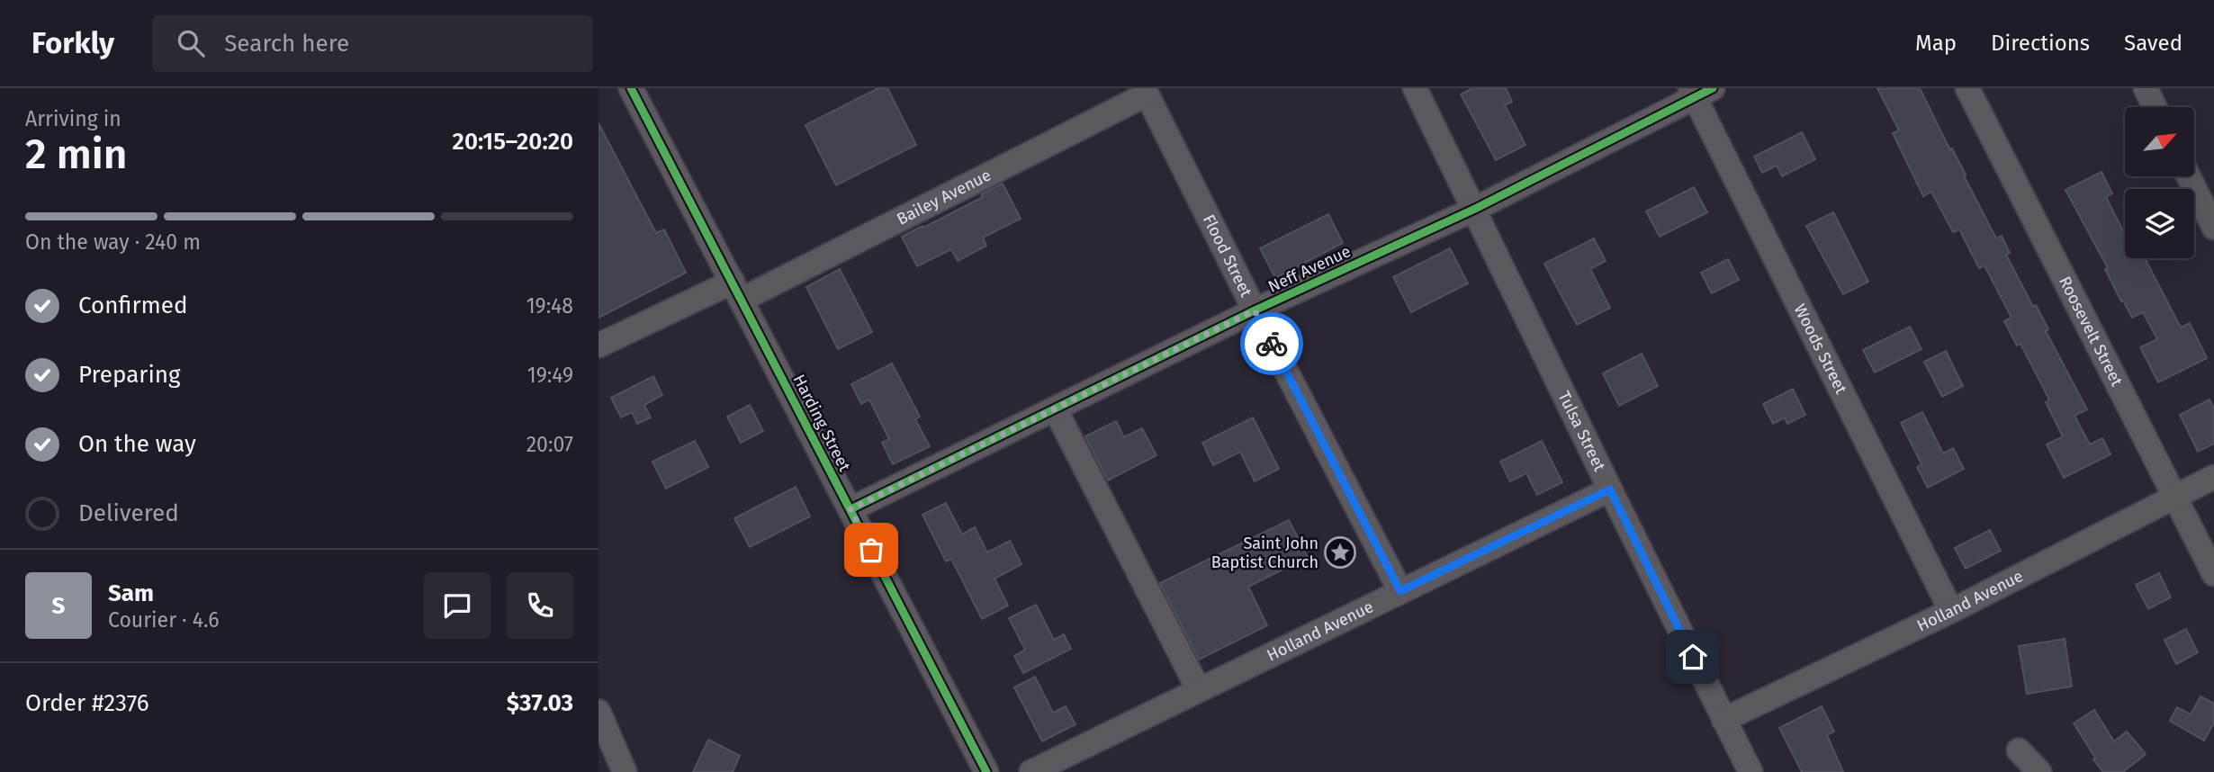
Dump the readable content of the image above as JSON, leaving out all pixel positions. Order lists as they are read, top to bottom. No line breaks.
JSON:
{"streets":{"street":["Bailey Avenue","Flood Street","Neff Avenue","Roosevelt Street","Woods Street","Harding Street","Tulsa Street","Holland Avenue"]},"crossings":[["Bailey Avenue","Flood Street"],["Bailey Avenue","Harding Street"],["Flood Street","Neff Avenue"],["Flood Street","Holland Avenue"],["Neff Avenue","Woods Street"],["Neff Avenue","Harding Street"],["Neff Avenue","Tulsa Street"],["Roosevelt Street","Holland Avenue"],["Woods Street","Holland Avenue"],["Tulsa Street","Holland Avenue"]],"places":{"place":["Saint John Baptist Church"]},"north":"top right","page":{"header":"Forkly","search":"Search here","nav":["Map","Directions","Saved"],"heading":["2 min","Arriving in","20:15–20:20"],"panel":["Sam","Courier · 4.6","Order #2376","$37.03"],"bar":"On the way · 240 m","list":[["Confirmed","19:48"],["Preparing","19:49"],["On the way","20:07"],"Delivered"],"round":"S"}}
